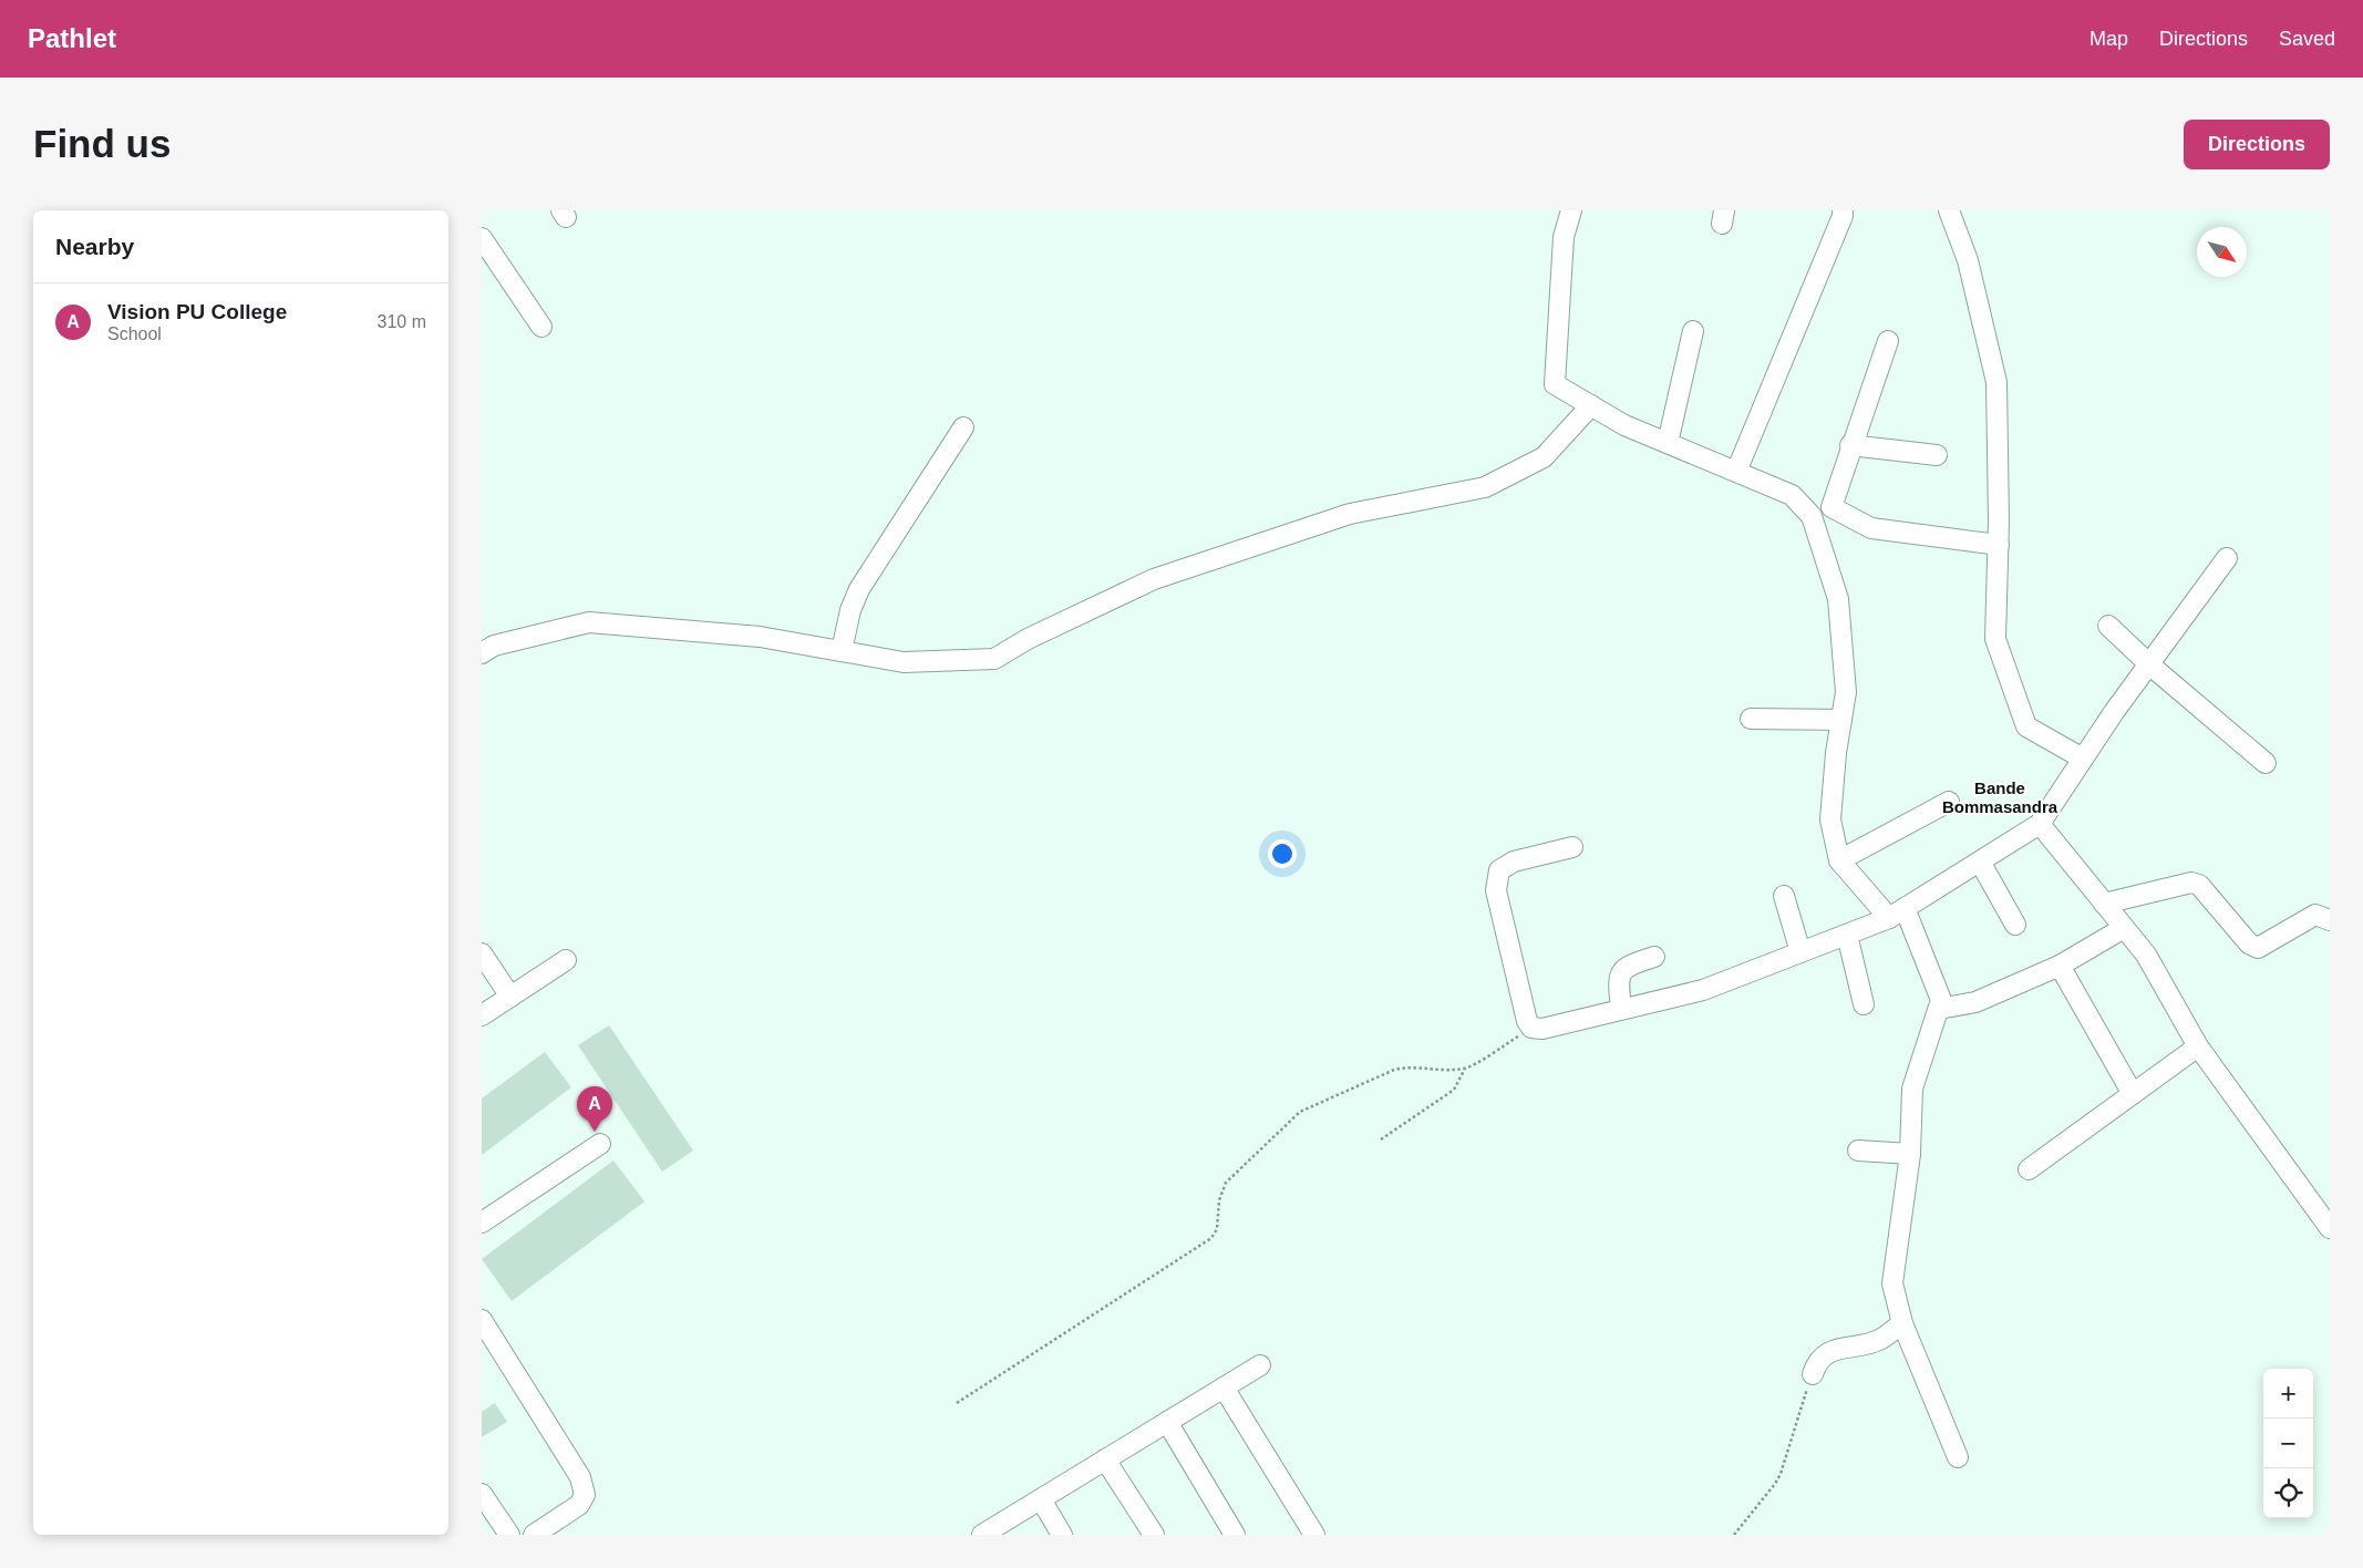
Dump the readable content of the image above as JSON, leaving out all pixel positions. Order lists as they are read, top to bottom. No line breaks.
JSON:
{"districts":["Bande Bommasandra"],"north":"bottom right","page":{"header":"Pathlet","nav":["Map","Directions","Saved"],"buttons":"Directions","title":"Find us","heading":"Nearby","list":[{"mark":"A","name":"Vision PU College","note":"School","value":"310 m"}],"pins":"A","map_buttons":["+","−"]}}
